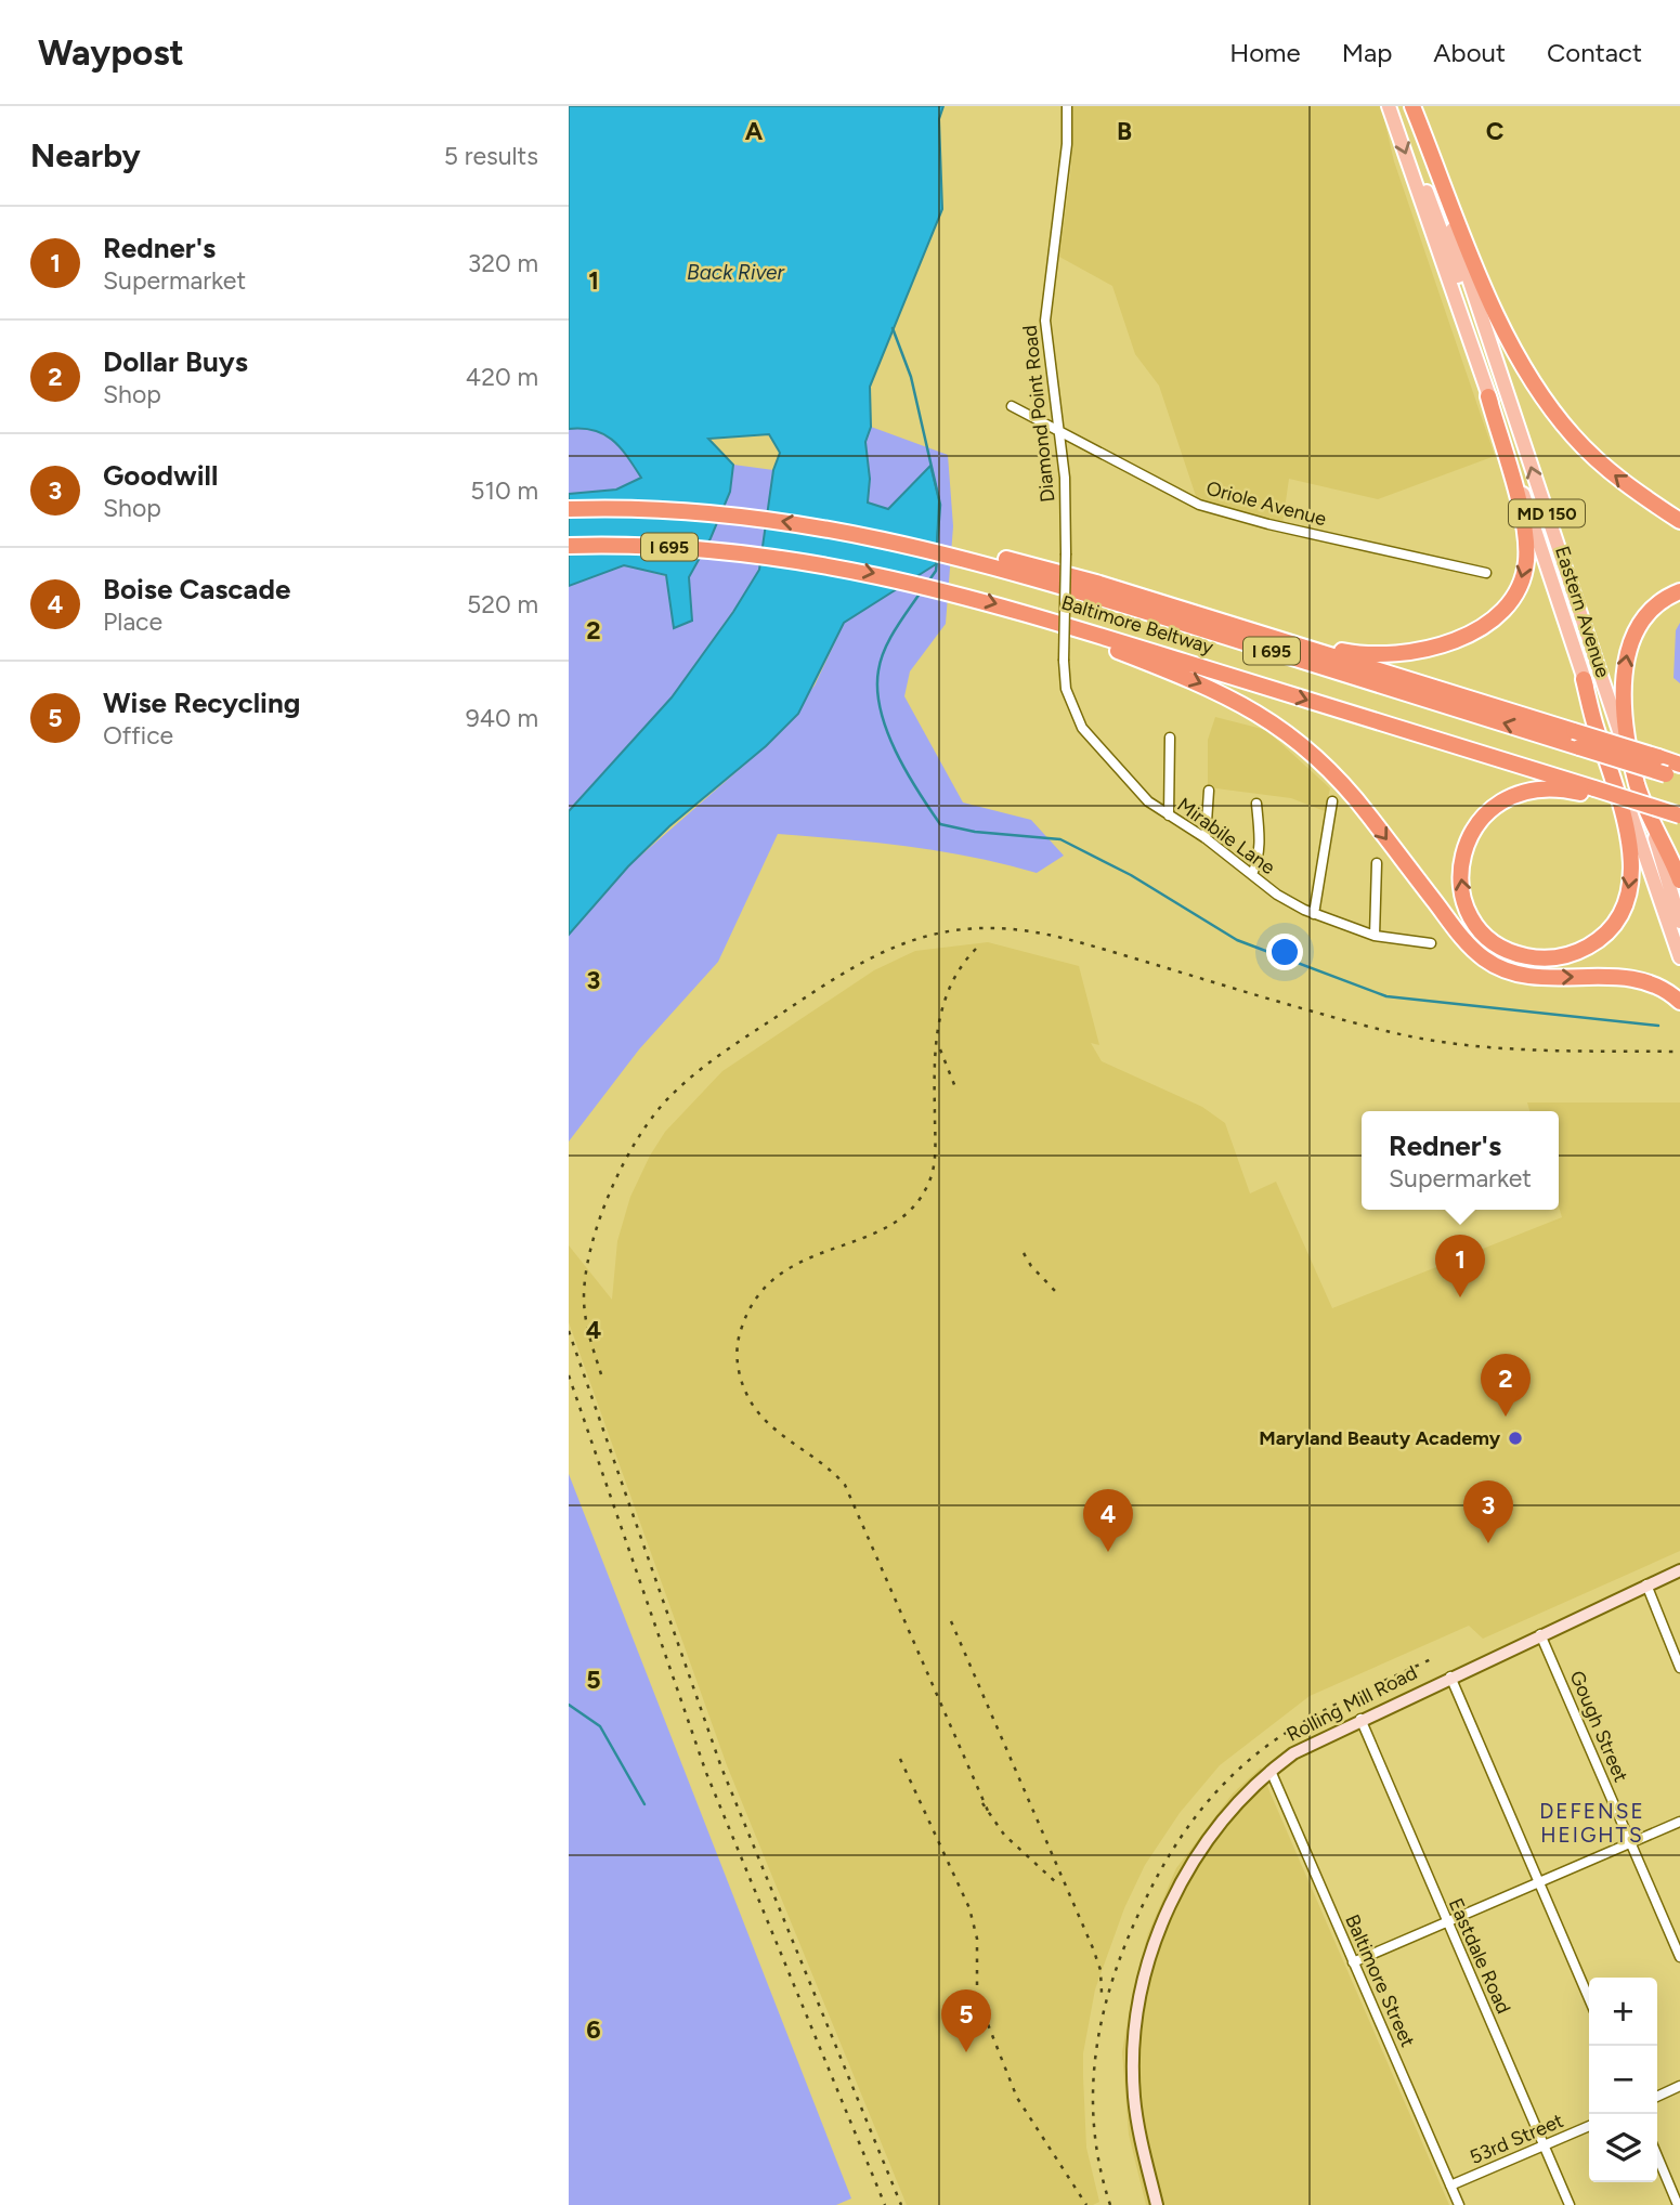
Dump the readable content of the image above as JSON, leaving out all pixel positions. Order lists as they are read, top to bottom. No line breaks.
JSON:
{"streets":{"highway":["I 695","Baltimore Beltway"],"main road":["MD 150","Eastern Avenue"],"street":["Diamond Point Road","Oriole Avenue","Mirabile Lane","Rolling Mill Road","Gough Street","Eastdale Road","Baltimore Street","53rd Street"]},"crossings":[["Diamond Point Road","Oriole Avenue"],["Diamond Point Road","Mirabile Lane"],["Rolling Mill Road","Gough Street"],["Rolling Mill Road","Eastdale Road"],["Rolling Mill Road","Baltimore Street"],["Eastdale Road","53rd Street"],["Baltimore Street","53rd Street"]],"districts":["DEFENSE HEIGHTS"],"water":["Back River"],"places":["Maryland Beauty Academy"],"page":{"header":"Waypost","nav":["Home","Map","About","Contact"],"heading":["Nearby","5 results"],"list":[{"mark":"1","name":"Redner's","note":"Supermarket","value":"320 m"},{"mark":"2","name":"Dollar Buys","note":"Shop","value":"420 m"},{"mark":"3","name":"Goodwill","note":"Shop","value":"510 m"},{"mark":"4","name":"Boise Cascade","note":"Place","value":"520 m"},{"mark":"5","name":"Wise Recycling","note":"Office","value":"940 m"}],"popup":["Redner's","Supermarket"],"pins":["1","2","3","4","5"],"map_buttons":["+","−"]},"grid":{"columns":["A","B","C"],"rows":["1","2","3","4","5","6"]}}
